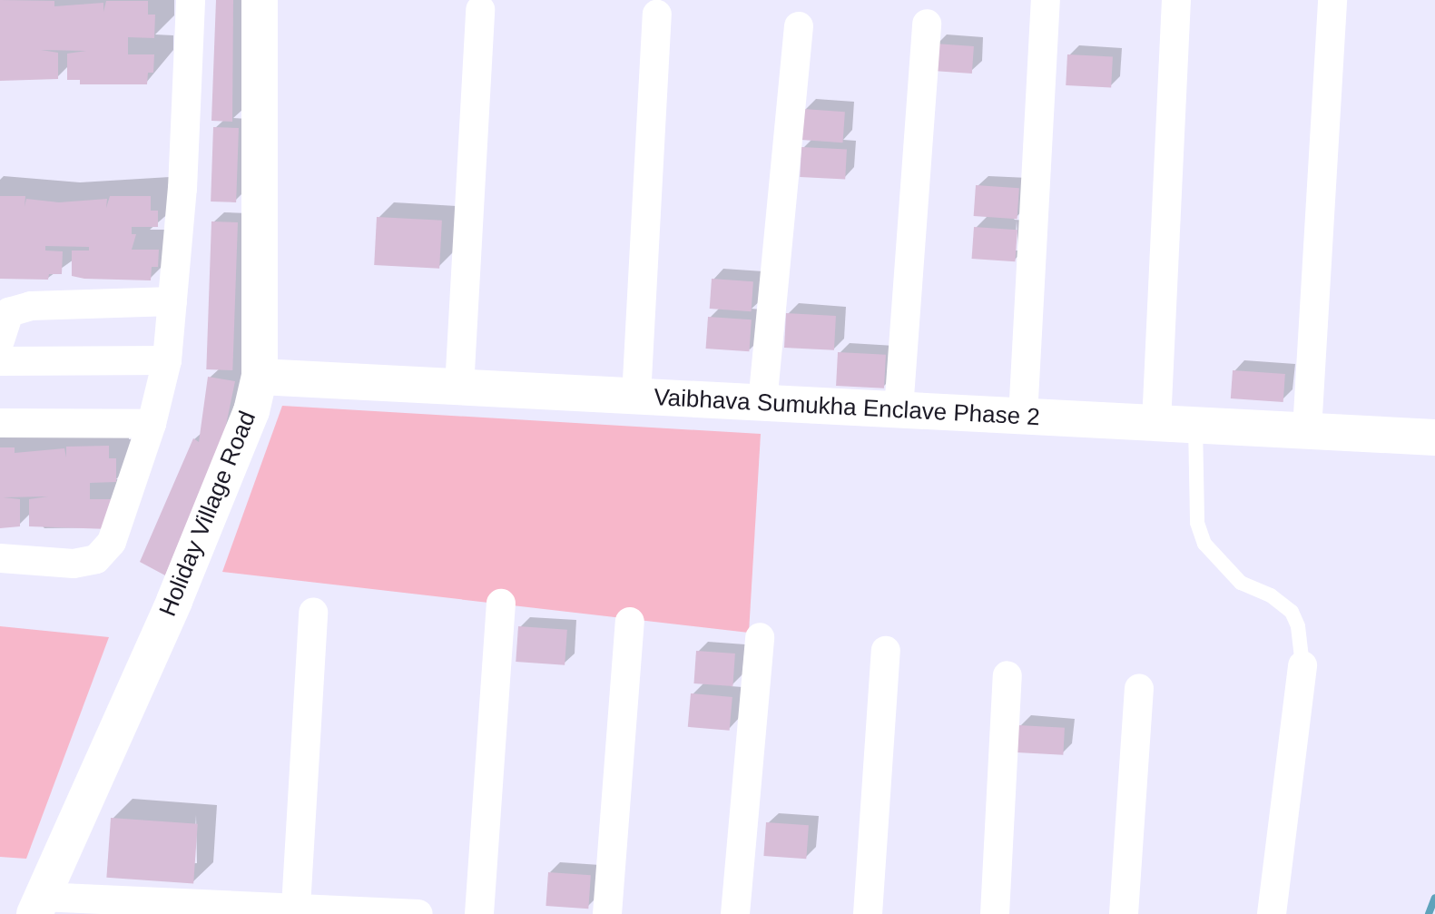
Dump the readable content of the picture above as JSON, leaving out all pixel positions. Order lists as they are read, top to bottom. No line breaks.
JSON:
{"streets":{"street":["Vaibhava Sumukha Enclave Phase 2","Holiday Village Road"]},"crossings":[["Vaibhava Sumukha Enclave Phase 2","Holiday Village Road"]]}
